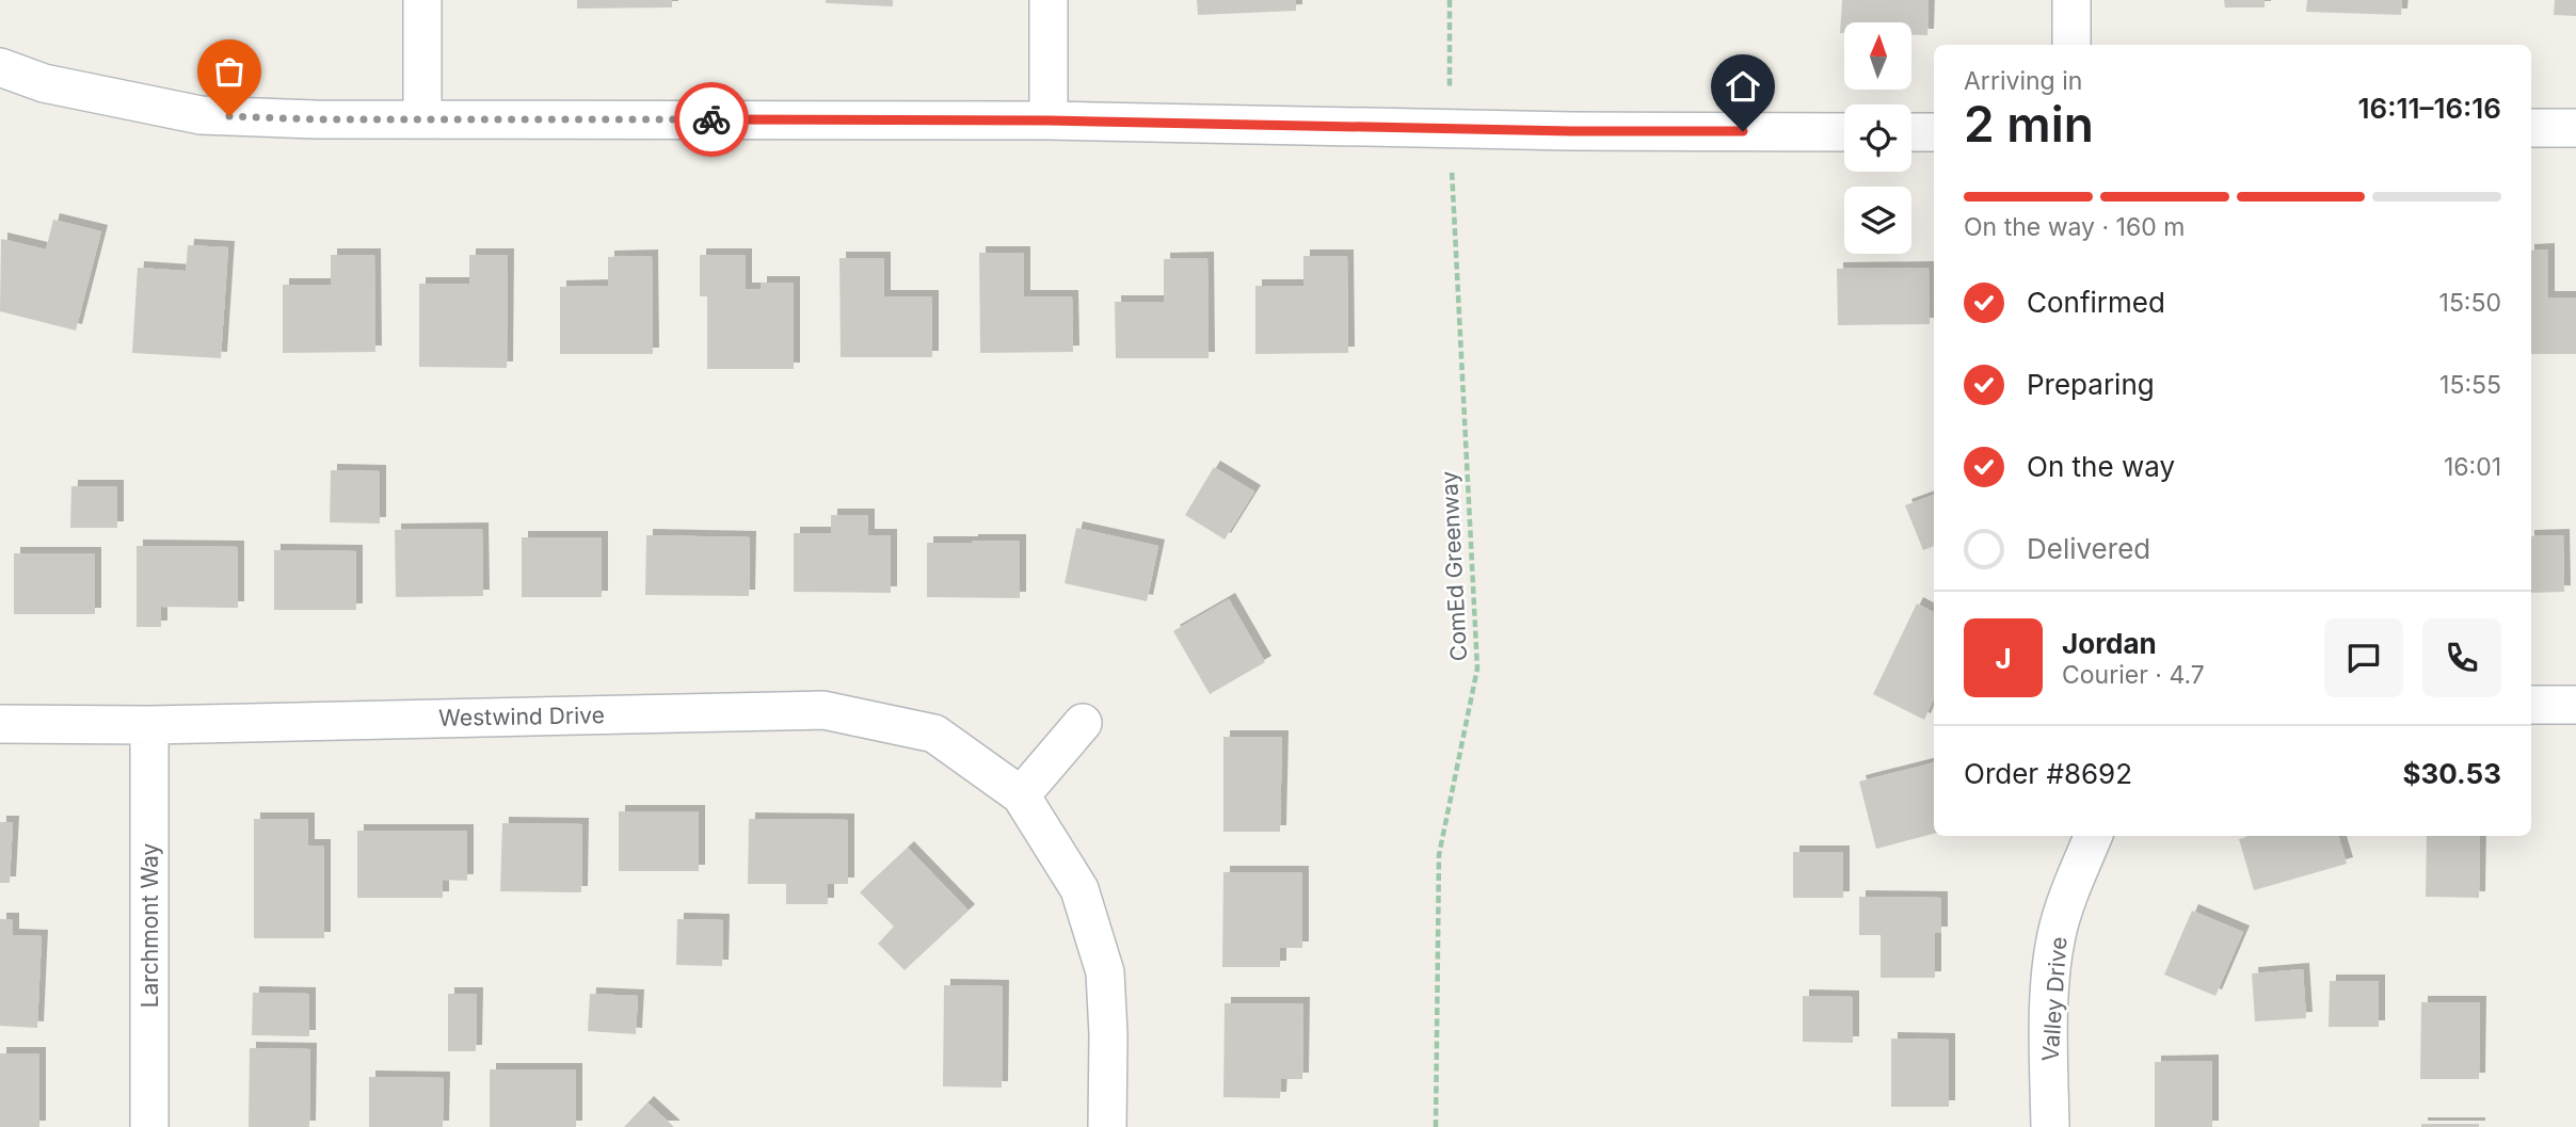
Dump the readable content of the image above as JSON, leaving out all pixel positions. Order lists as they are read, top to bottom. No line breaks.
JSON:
{"streets":{"street":["Westwind Drive","Larchmont Way","Valley Drive"],"path":["ComEd Greenway"]},"crossings":[["Westwind Drive","Larchmont Way"]],"north":"top","page":{"heading":["2 min","Arriving in","16:11–16:16"],"panel":["Jordan","Courier · 4.7","Order #8692","$30.53"],"bar":"On the way · 160 m","list":[["Confirmed","15:50"],["Preparing","15:55"],["On the way","16:01"],"Delivered"],"round":"J"}}
